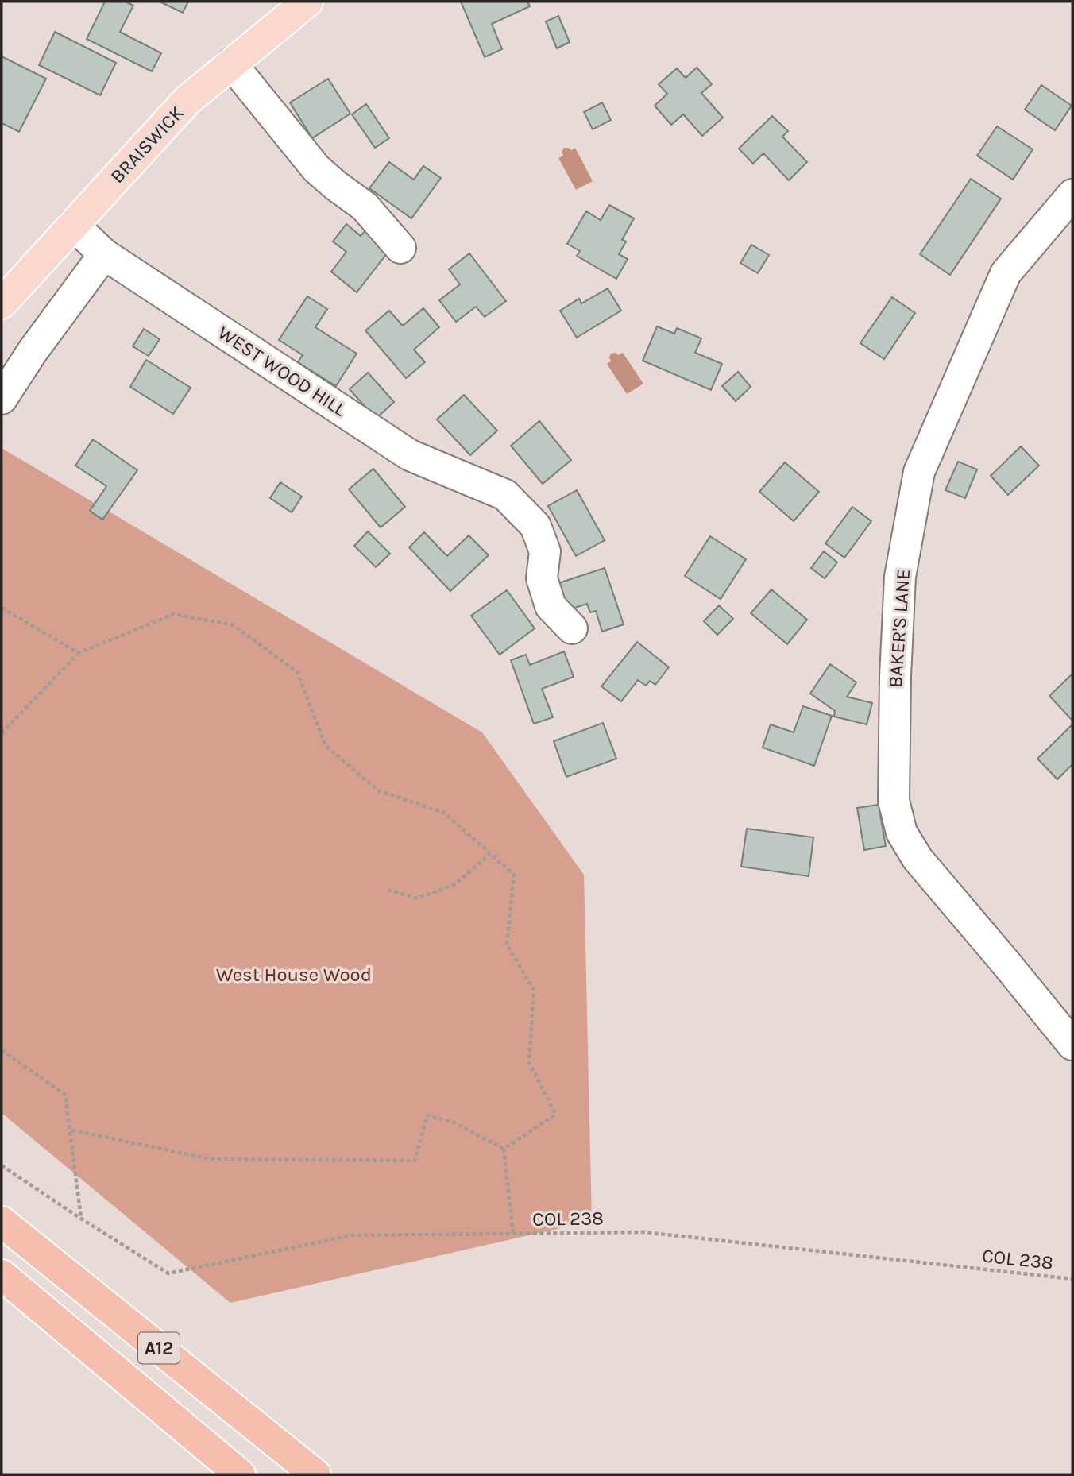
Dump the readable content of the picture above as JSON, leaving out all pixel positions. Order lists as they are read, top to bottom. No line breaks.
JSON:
{"streets":{"highway":["A12"],"main road":["BRAISWICK"],"street":["WEST WOOD HILL","BAKER'S LANE"],"path":["COL 238"]},"crossings":[["BRAISWICK","WEST WOOD HILL"]],"parks":["West House Wood"]}
